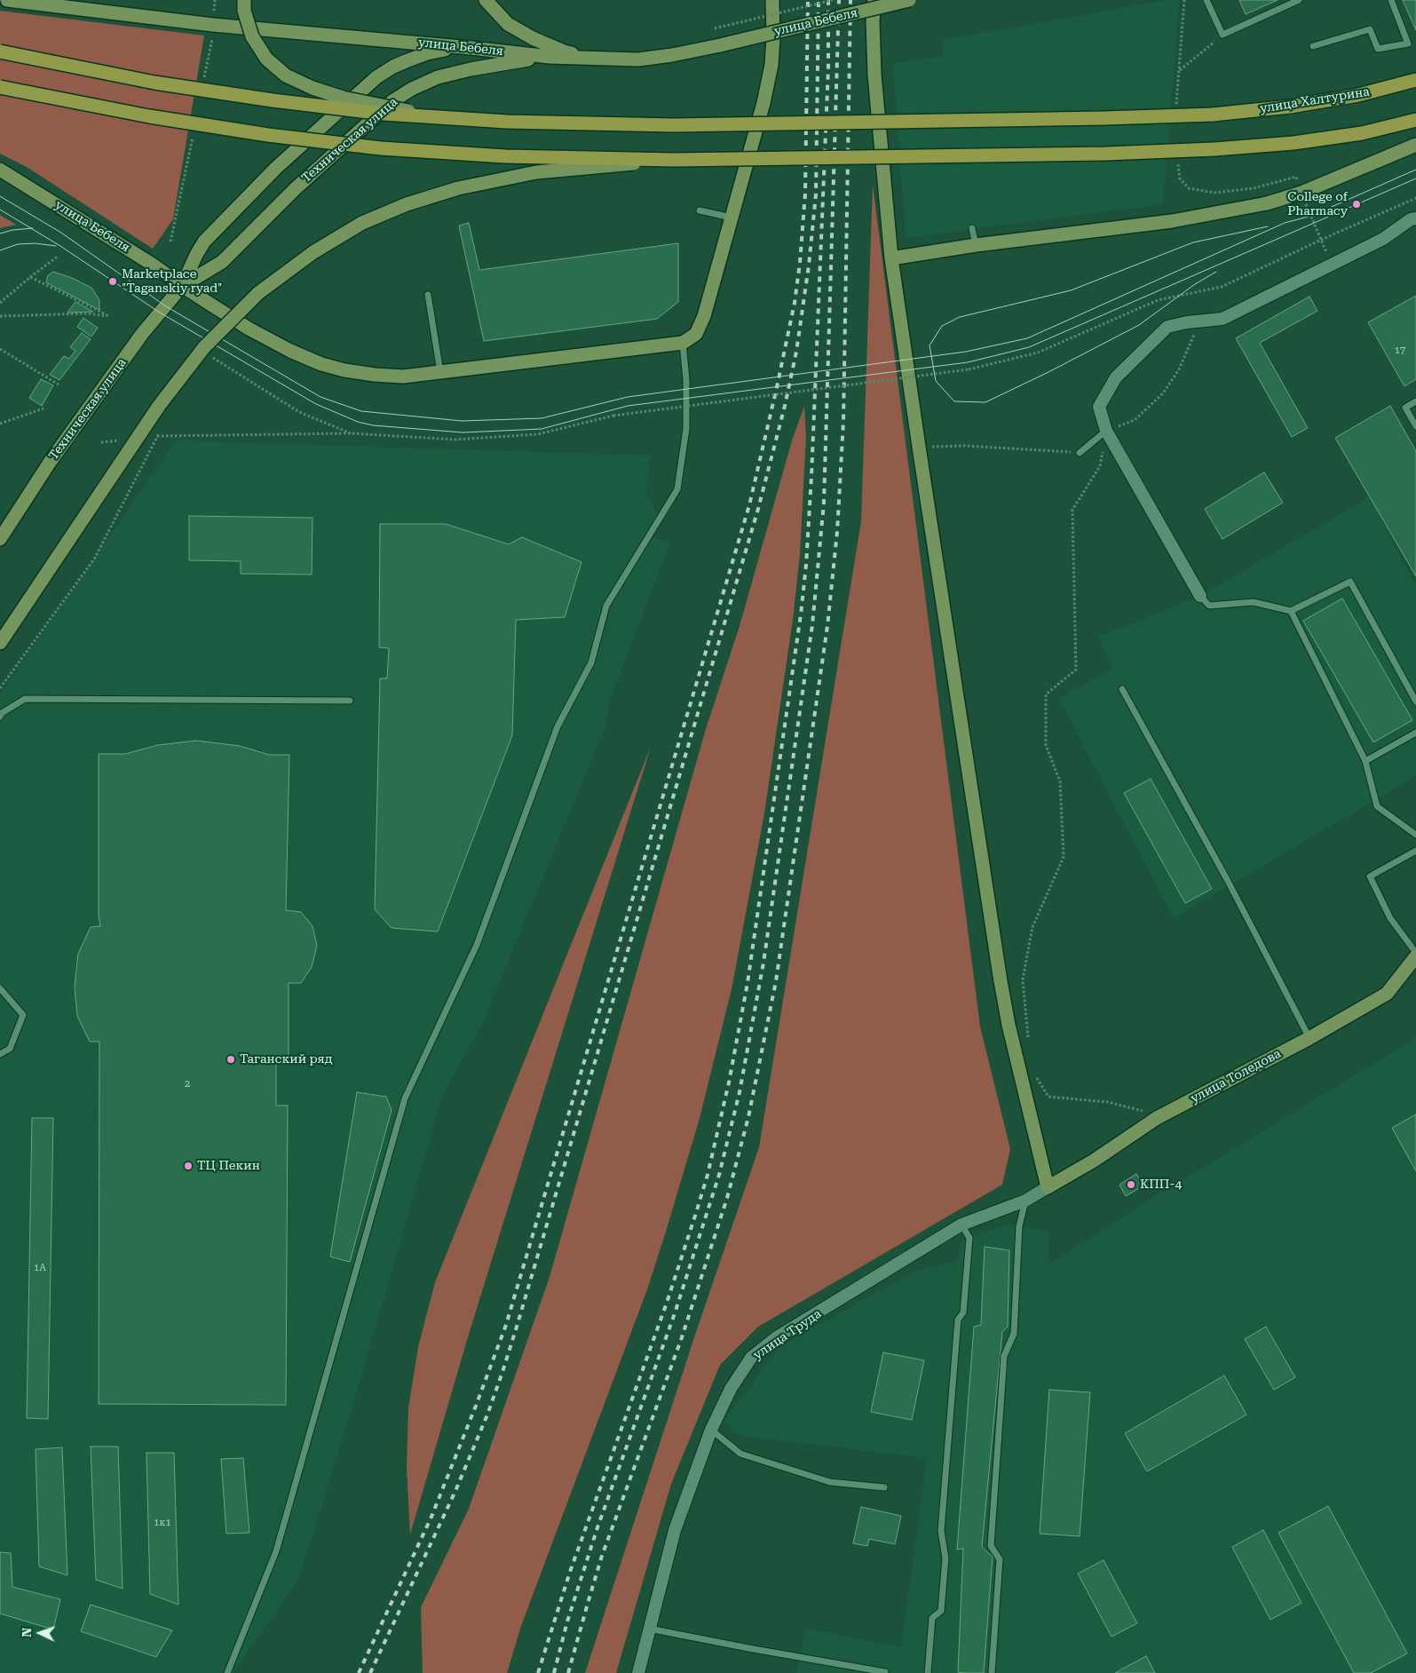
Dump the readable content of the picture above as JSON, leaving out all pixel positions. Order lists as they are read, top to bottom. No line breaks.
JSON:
{"streets":{"main road":["улица Бебеля","улица Халтурина","Техническая улица","улица Толедова"],"street":["улица Труда"]},"crossings":[["улица Бебеля","Техническая улица"],["улица Толедова","улица Труда"]],"places":["College of Pharmacy","Marketplace \"Taganskiy ryad\"","Таганский ряд","ТЦ Пекин","КПП-4"],"house_numbers":["17","2","1А","1к1"],"north":"left"}
